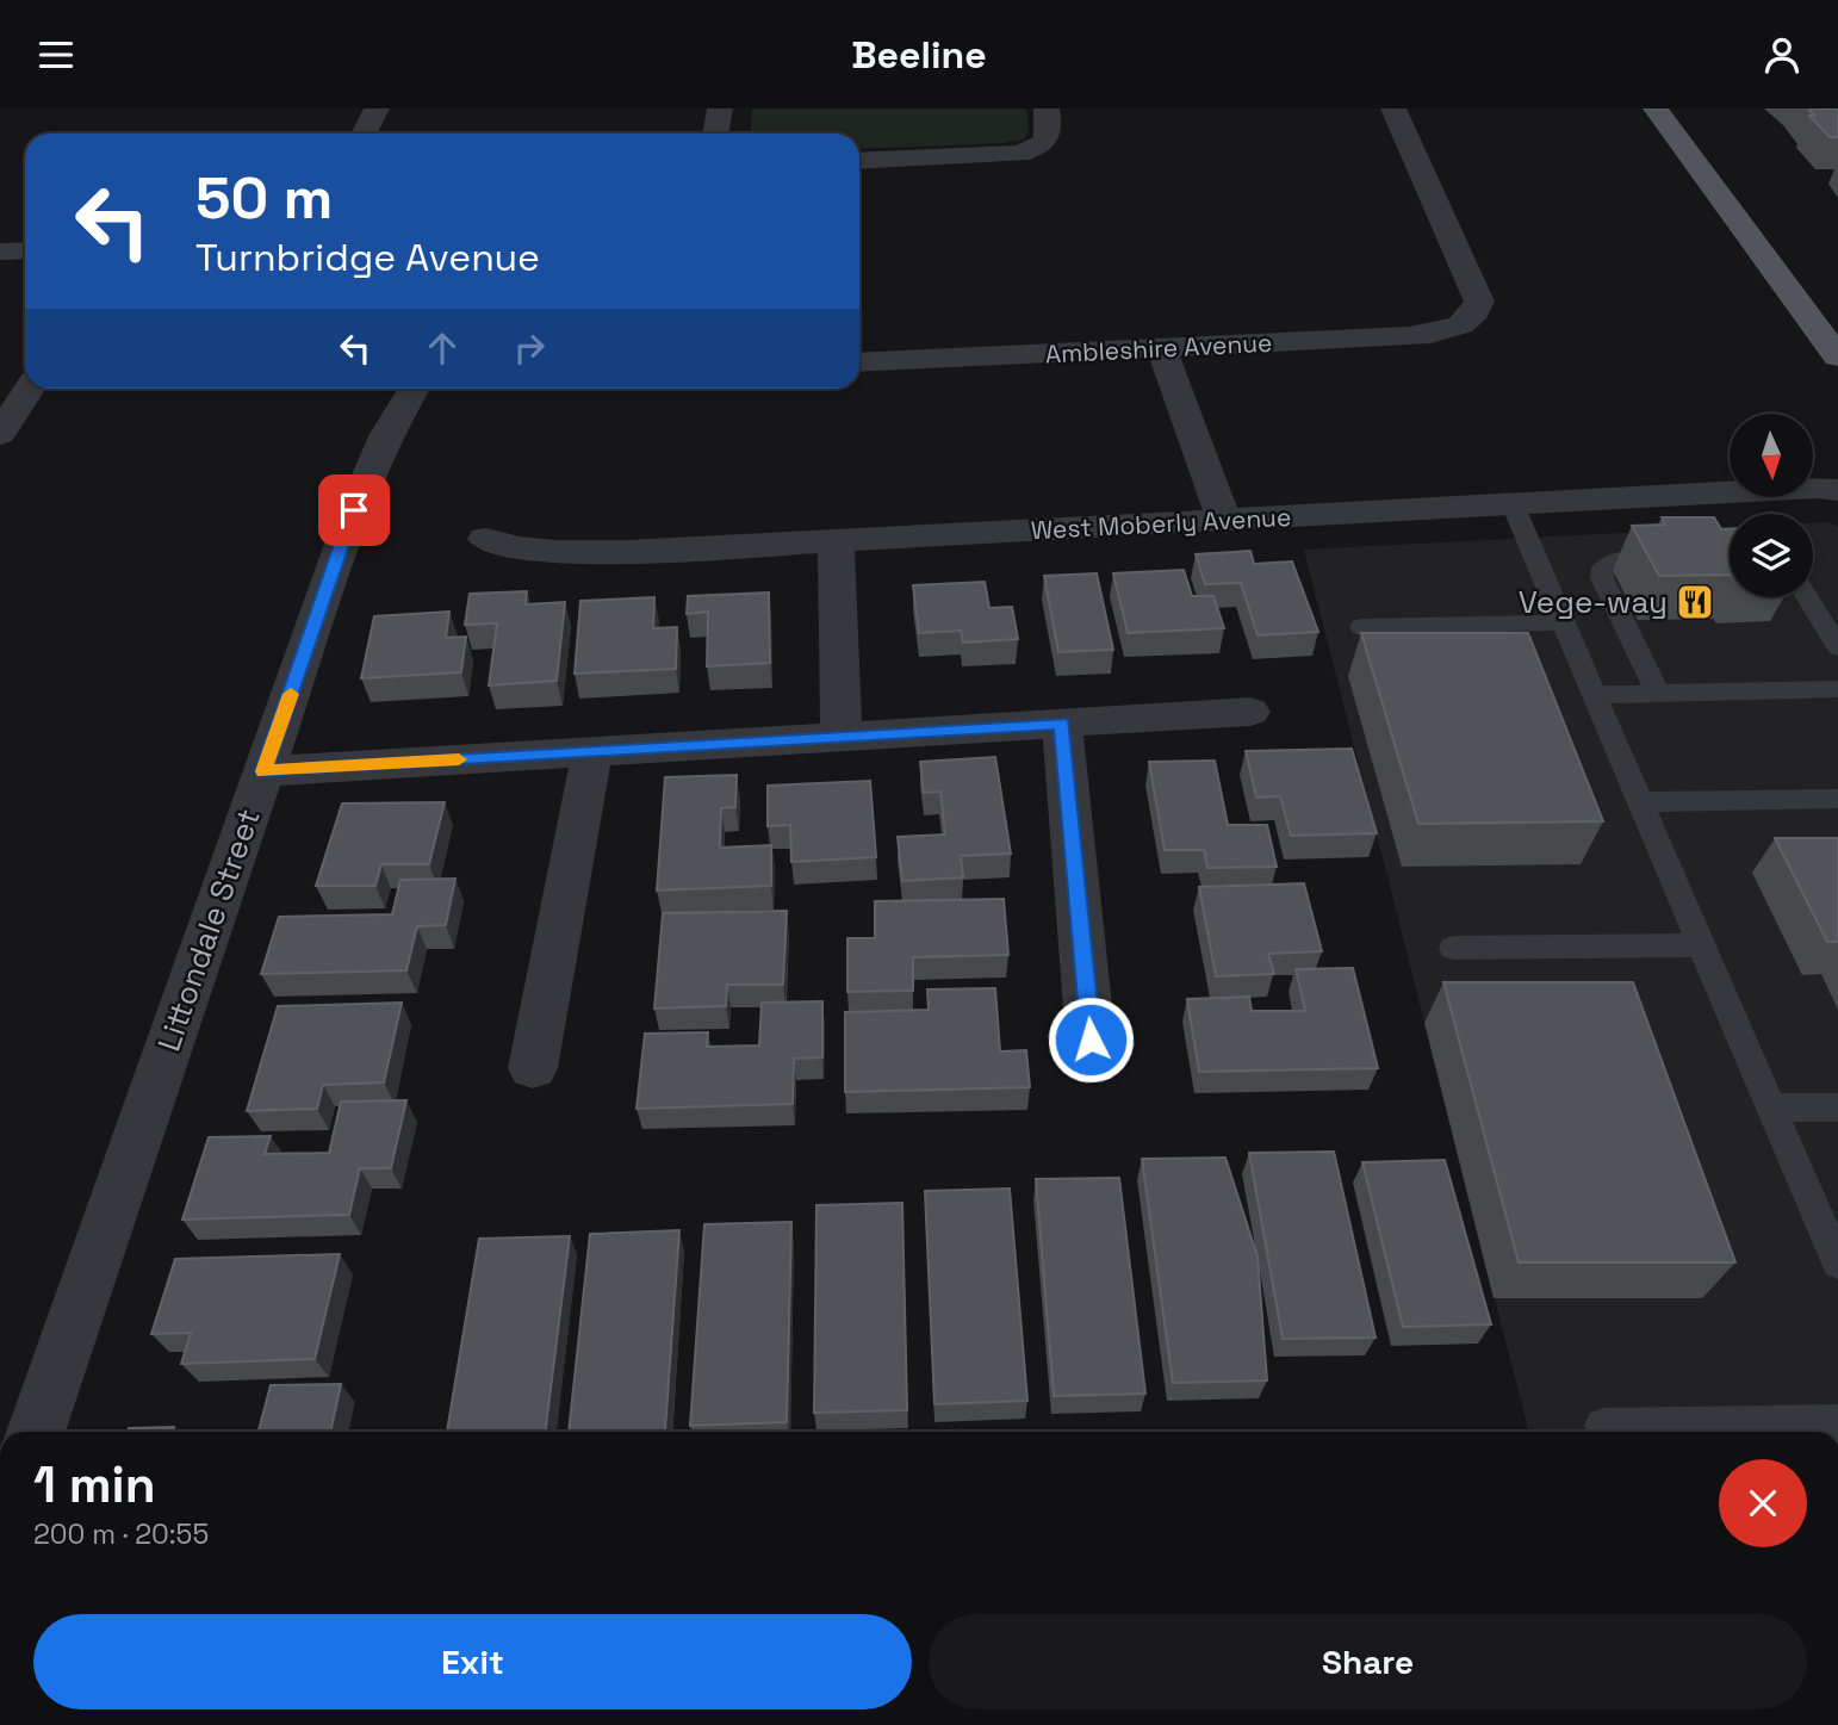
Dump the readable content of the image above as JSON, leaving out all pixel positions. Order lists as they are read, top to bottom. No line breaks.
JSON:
{"streets":{"street":["Ambleshire Avenue","West Moberly Avenue","Littondale Street"]},"places":{"restaurant":["Vege-way"]},"north":"bottom","page":{"header":"Beeline","turn":["50 m","Turnbridge Avenue"],"heading":["1 min","200 m · 20:55"],"buttons":["Exit","Share"]}}
